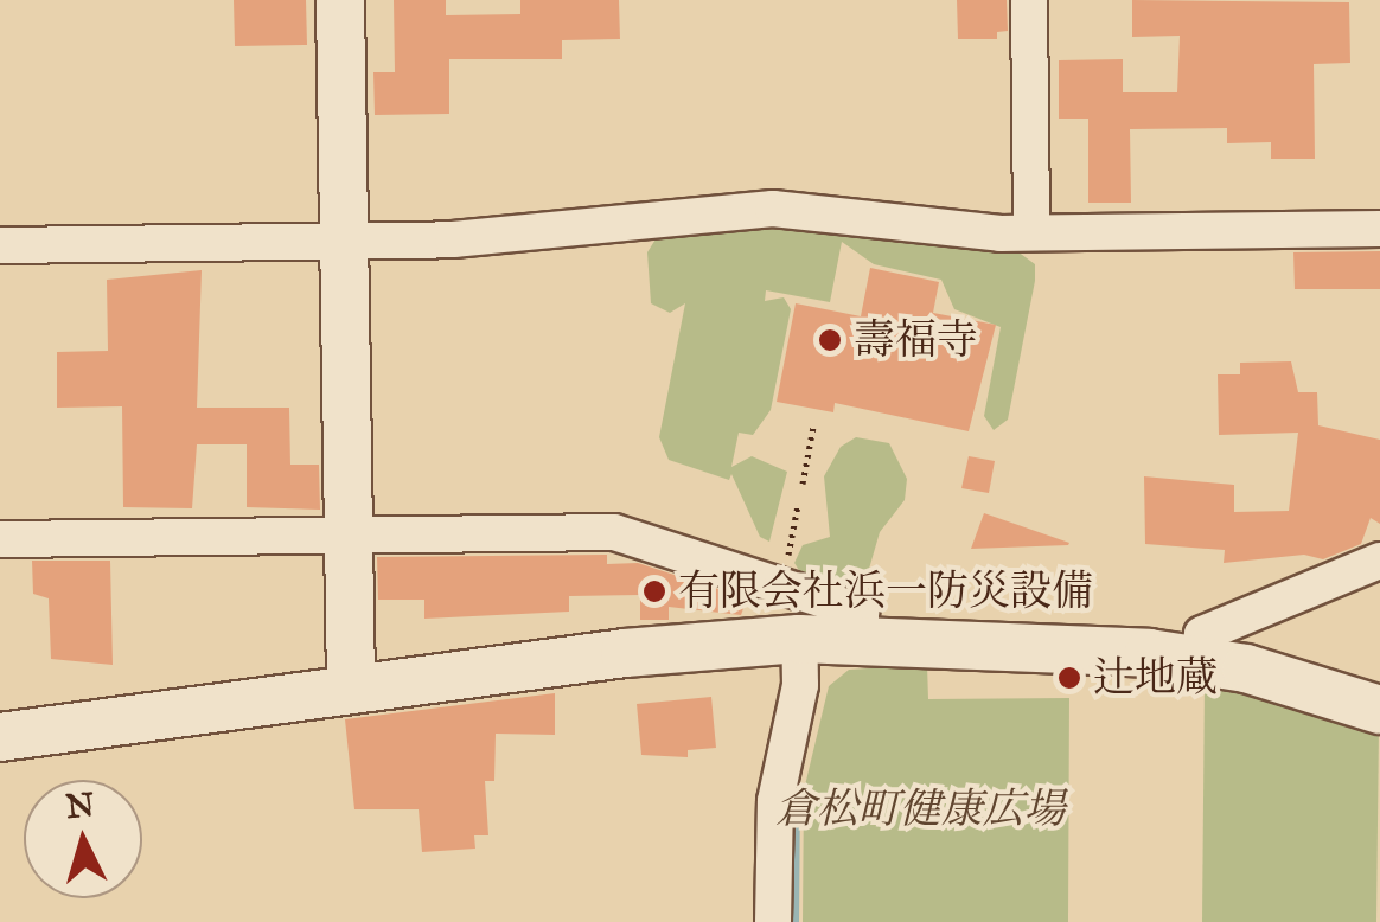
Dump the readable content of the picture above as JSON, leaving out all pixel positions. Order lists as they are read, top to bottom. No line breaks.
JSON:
{"parks":["倉松町健康広場"],"places":["壽福寺","有限会社浜一防災設備","辻地蔵"],"north":"top"}
